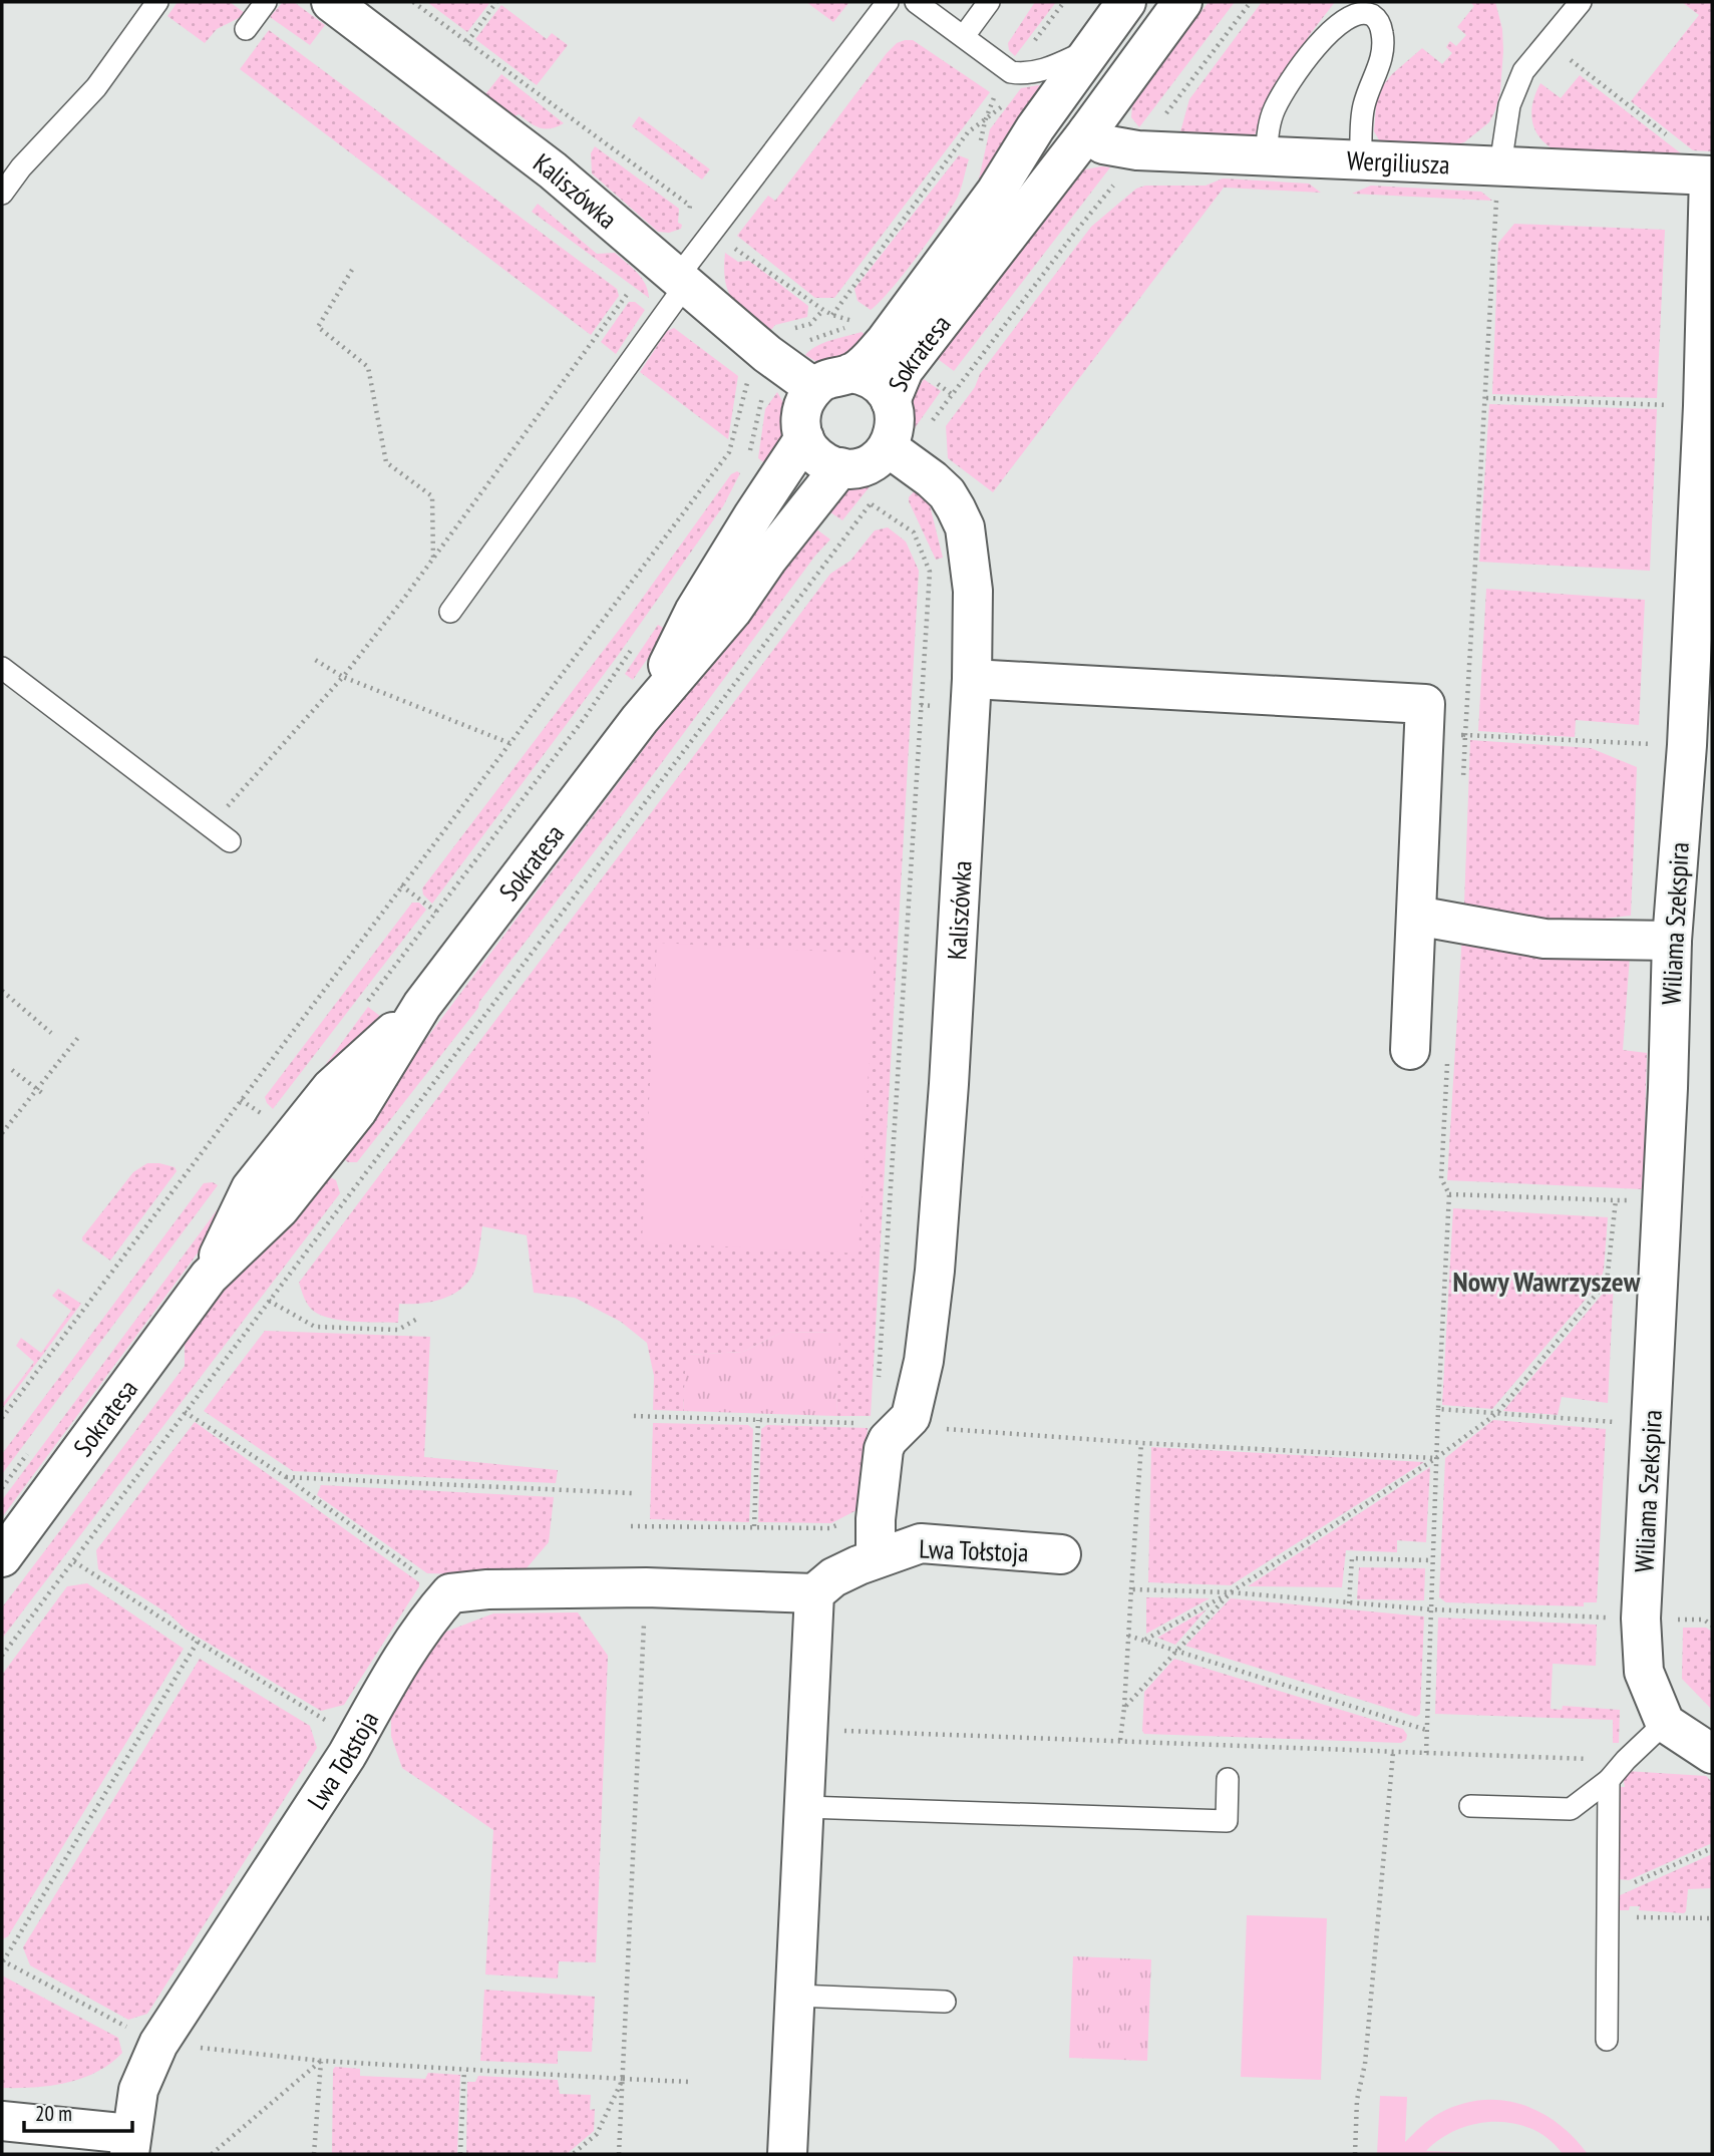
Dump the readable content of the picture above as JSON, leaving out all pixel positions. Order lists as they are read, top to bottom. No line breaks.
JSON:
{"streets":{"street":["Wergiliusza","Kaliszówka","Sokratesa","Wiliama Szekspira","Lwa Tołstoja"]},"crossings":[["Wergiliusza","Sokratesa"],["Wergiliusza","Wiliama Szekspira"],["Kaliszówka","Sokratesa"]],"districts":["Nowy Wawrzyszew"],"scale_bar":"20 m"}
